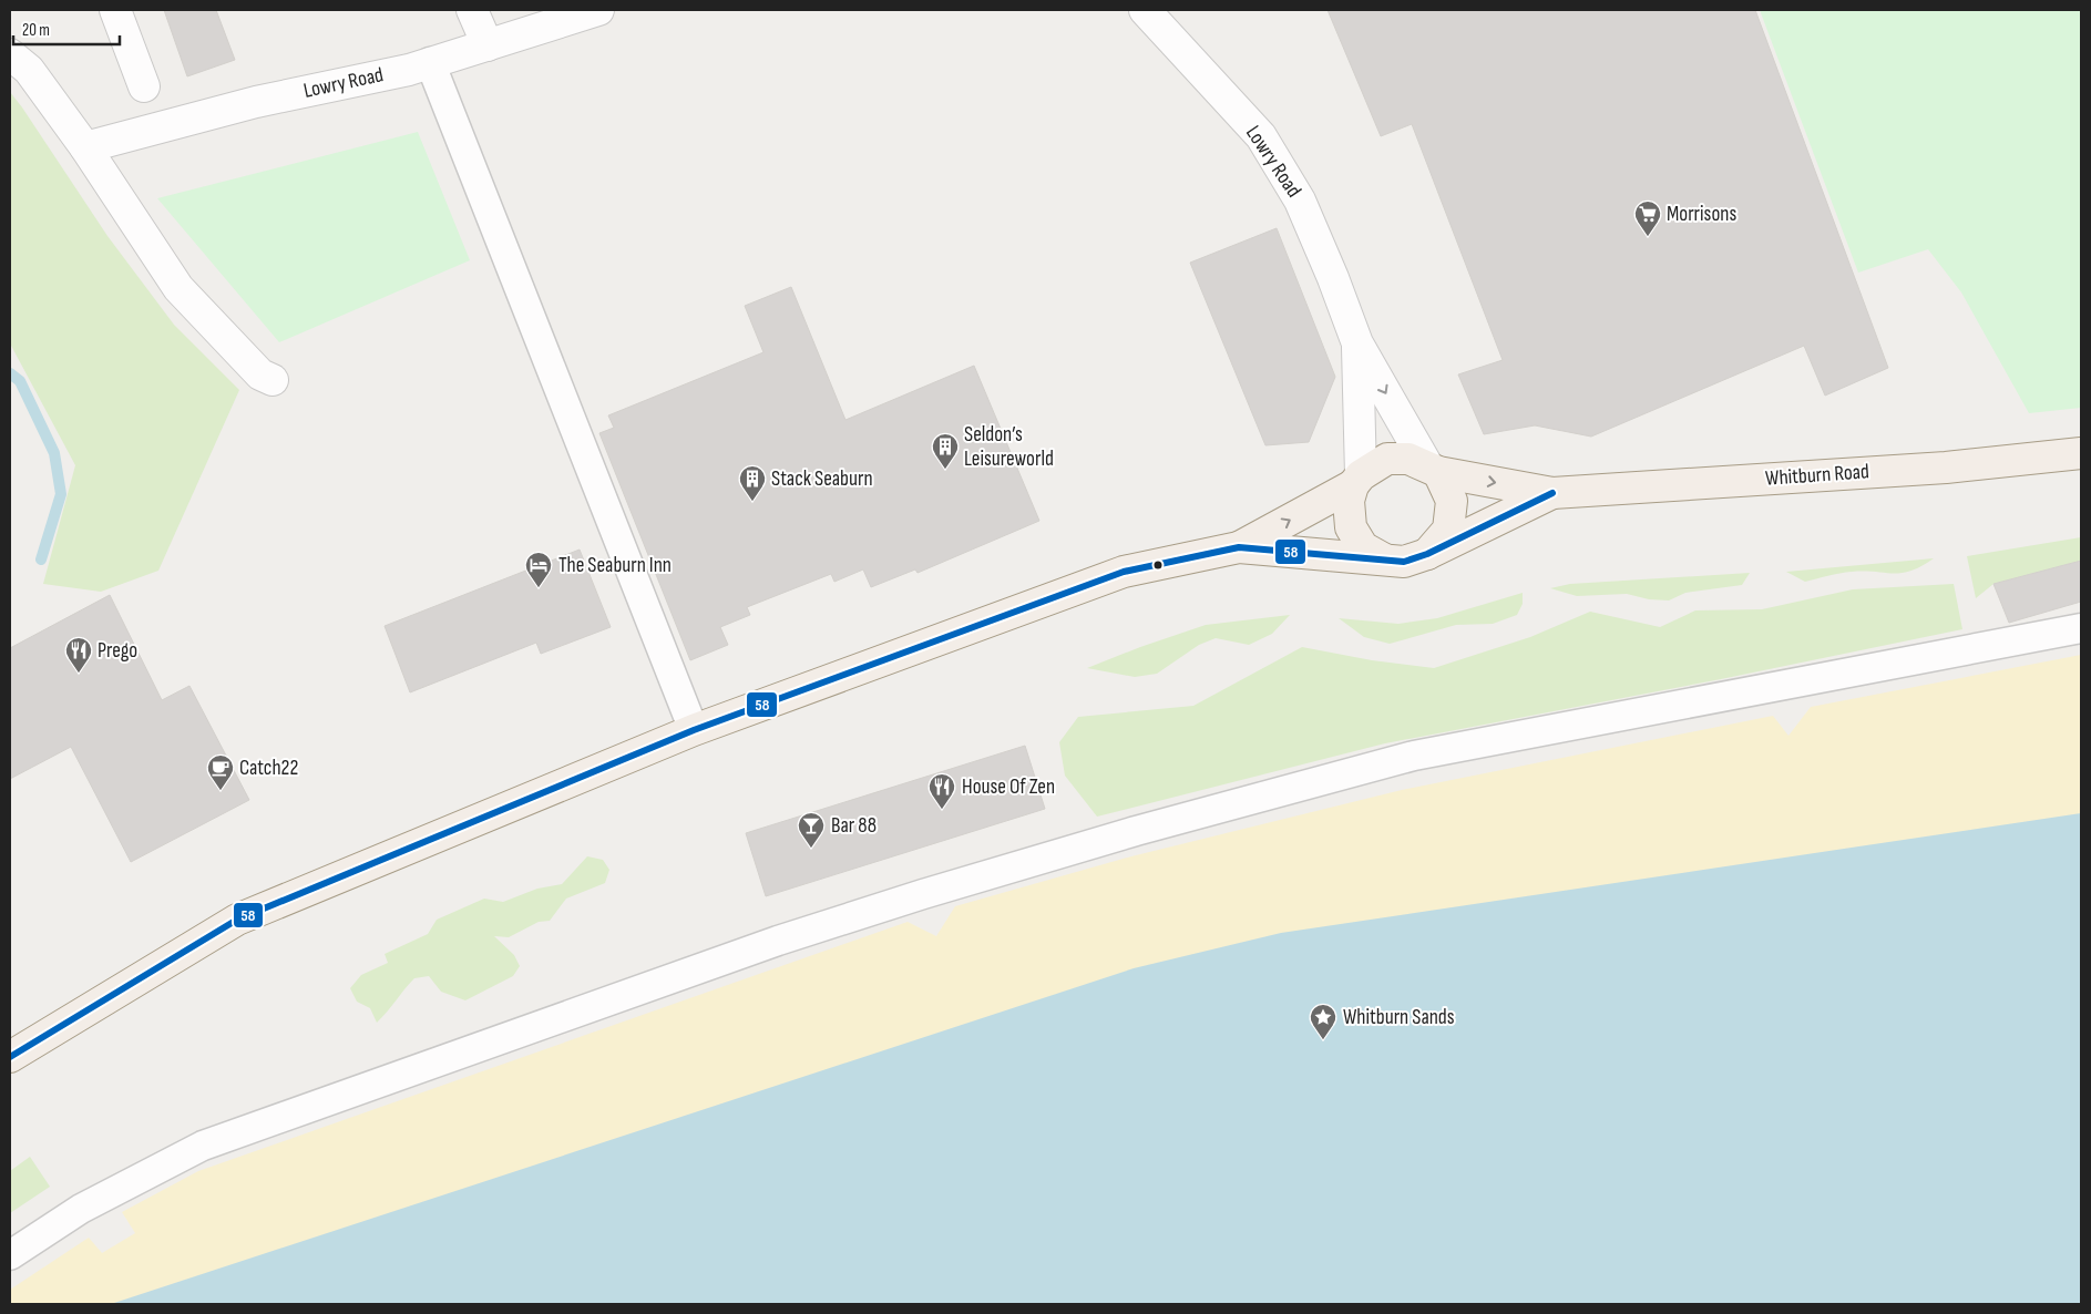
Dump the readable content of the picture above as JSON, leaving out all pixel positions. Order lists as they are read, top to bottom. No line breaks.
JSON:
{"streets":{"main road":["Whitburn Road"],"street":["Lowry Road"]},"places":{"supermarket":["Morrisons"],"building":["Seldon’s Leisureworld","Stack Seaburn"],"hotel":["The Seaburn Inn"],"restaurant":["Prego","House Of Zen"],"cafe":["Catch22"],"bar":["Bar 88"],"place":["Whitburn Sands"]},"lines":["transit line 58"],"scale_bar":"20 m"}
